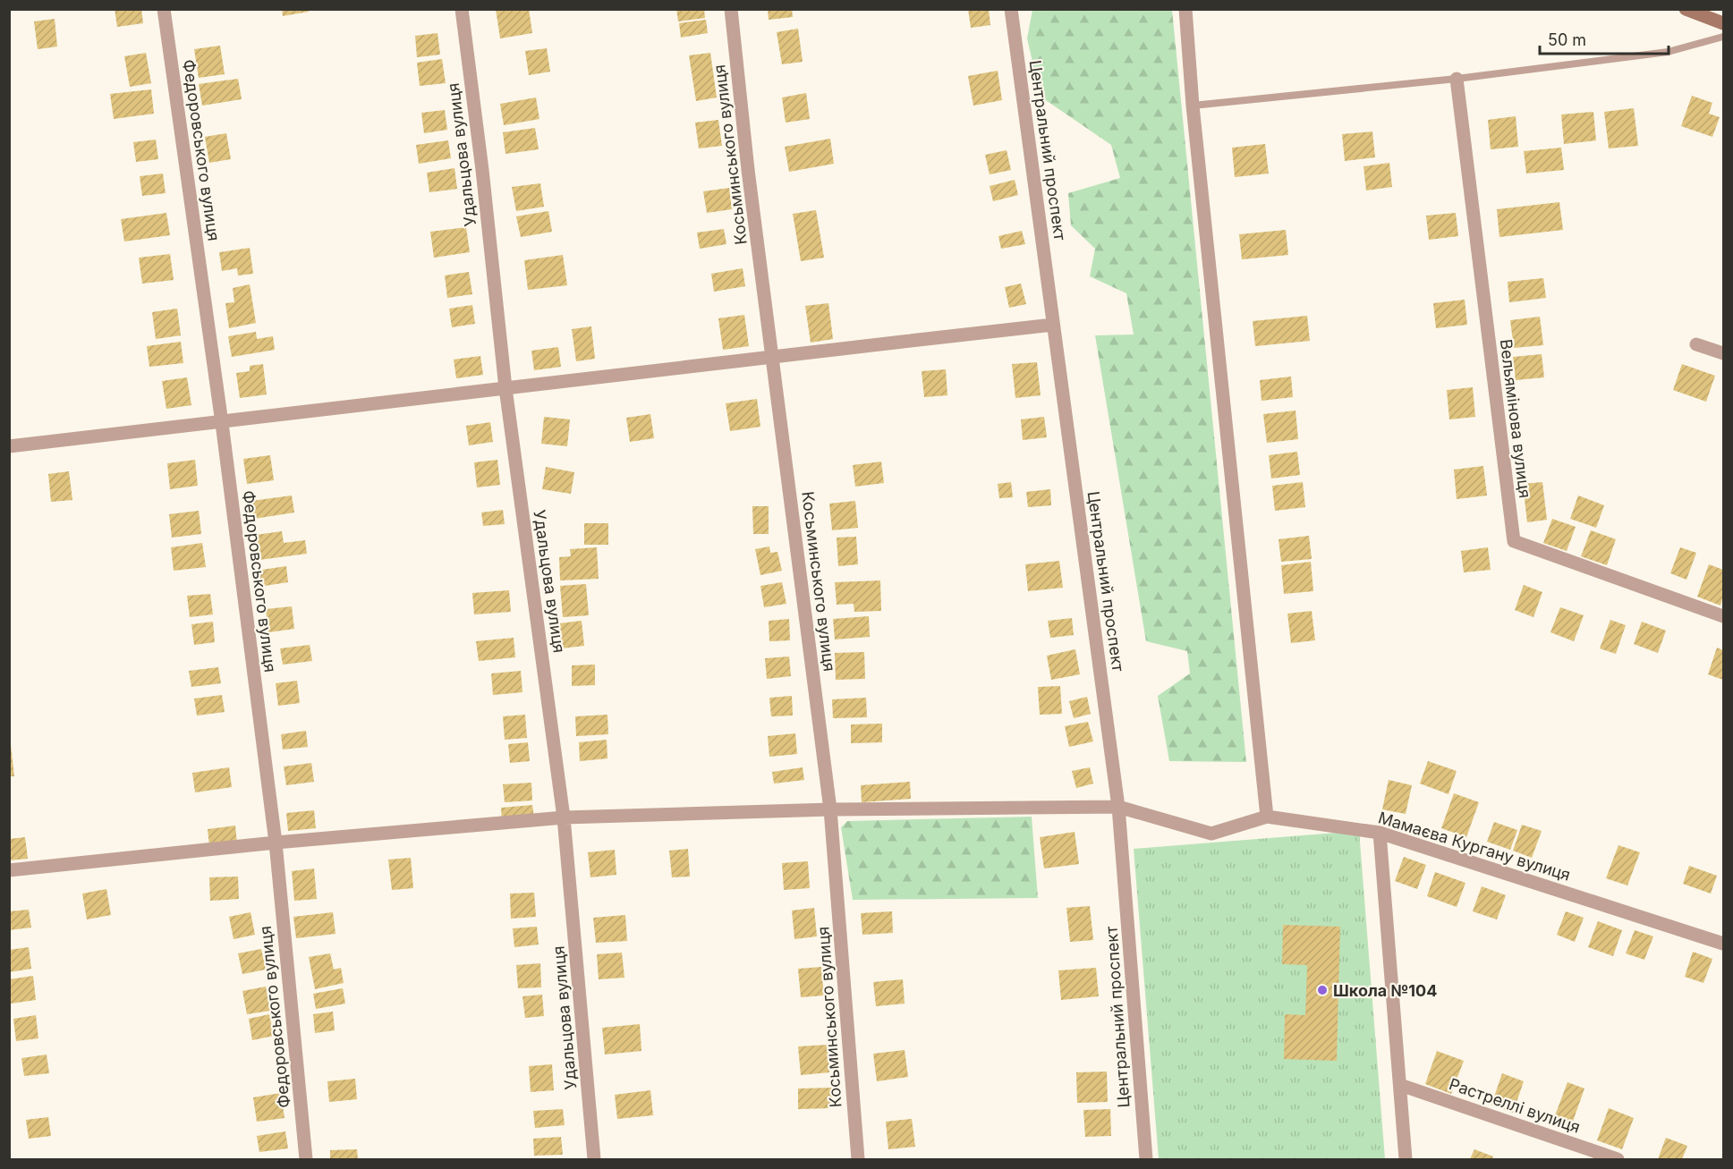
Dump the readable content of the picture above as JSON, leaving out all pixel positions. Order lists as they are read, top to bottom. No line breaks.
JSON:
{"streets":{"street":["Федоровського вулиця","Центральний проспект","Удальцова вулиця","Косьминського вулиця","Вельямінова вулиця","Мамаєва Кургану вулиця","Растреллі вулиця"]},"crossings":[["Федоровського вулиця","Мамаєва Кургану вулиця"],["Центральний проспект","Мамаєва Кургану вулиця"],["Удальцова вулиця","Мамаєва Кургану вулиця"],["Косьминського вулиця","Мамаєва Кургану вулиця"]],"places":["Школа №104"],"scale_bar":"50 m"}
